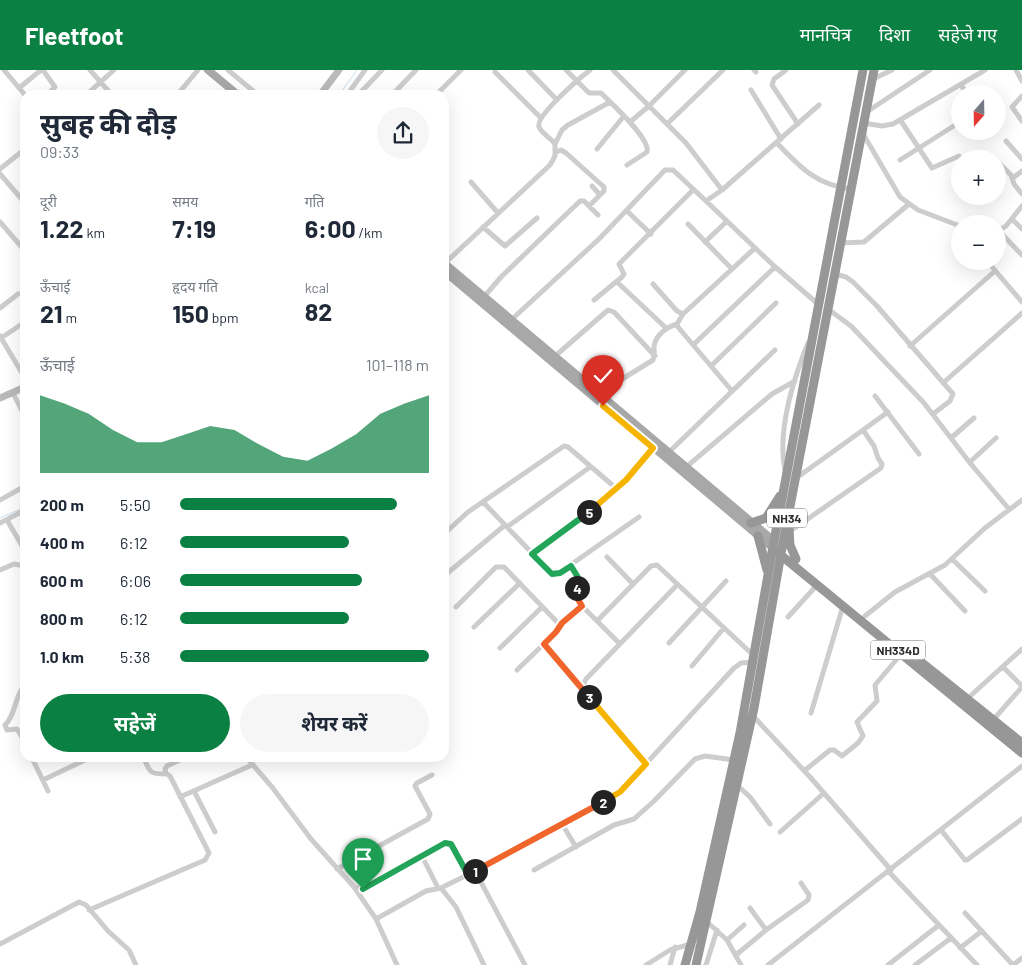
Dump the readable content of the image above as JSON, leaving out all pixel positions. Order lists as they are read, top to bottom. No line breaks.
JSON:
{"streets":{"highway":["NH34","NH334D"]},"crossings":[["NH34","NH334D"]],"north":"bottom","page":{"header":"Fleetfoot","nav":["मानचित्र","दिशा","सहेजे गए"],"map_buttons":["+","−"],"heading":["सुबह की दौड़","09:33"],"stats":[["दूरी","1.22 km"],["समय","7:19"],["गति","6:00 /km"],["ऊँचाई","21 m"],["हृदय गति","150 bpm"],["kcal","82"]],"chart":["ऊँचाई","101–118 m"],"list":[{"name":"200 m","note":"5:50"},{"name":"400 m","note":"6:12"},{"name":"600 m","note":"6:06"},{"name":"800 m","note":"6:12"},{"name":"1.0 km","note":"5:38"}],"pins":["5","4","3","2","1"],"buttons":["सहेजें","शेयर करें"]}}
